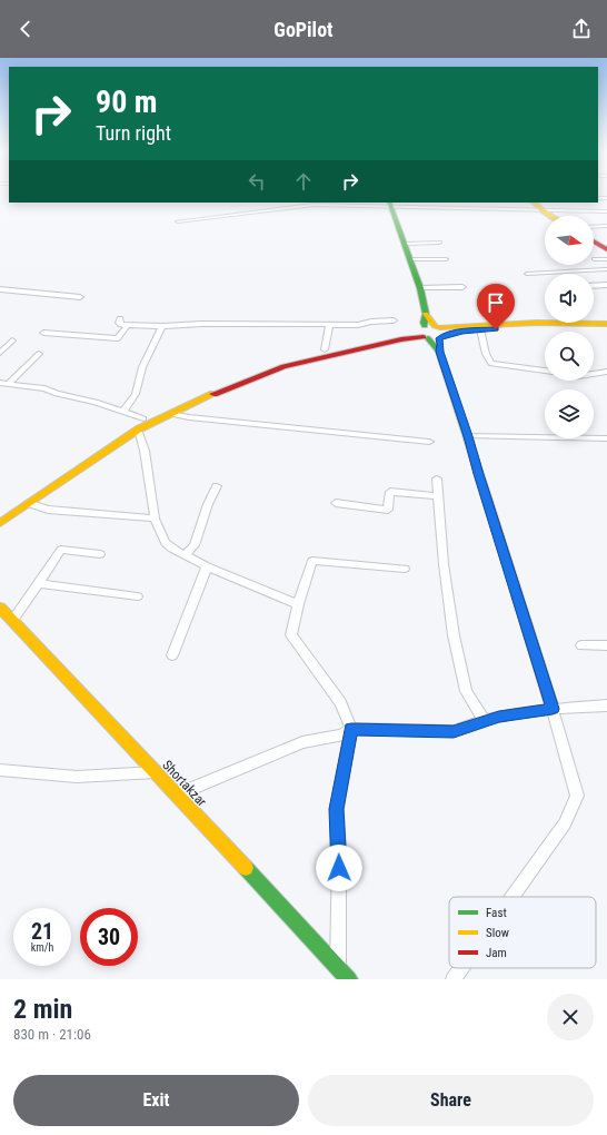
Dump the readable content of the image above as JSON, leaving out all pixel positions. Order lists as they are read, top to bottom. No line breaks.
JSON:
{"streets":{"main road":["Shortakzar"]},"legend":["Fast","Slow","Jam"],"north":"right","page":{"header":"GoPilot","turn":["90 m","Turn right"],"speed":"21 km/h","limit":"30","heading":["2 min","830 m · 21:06"],"buttons":["Exit","Share"]}}
